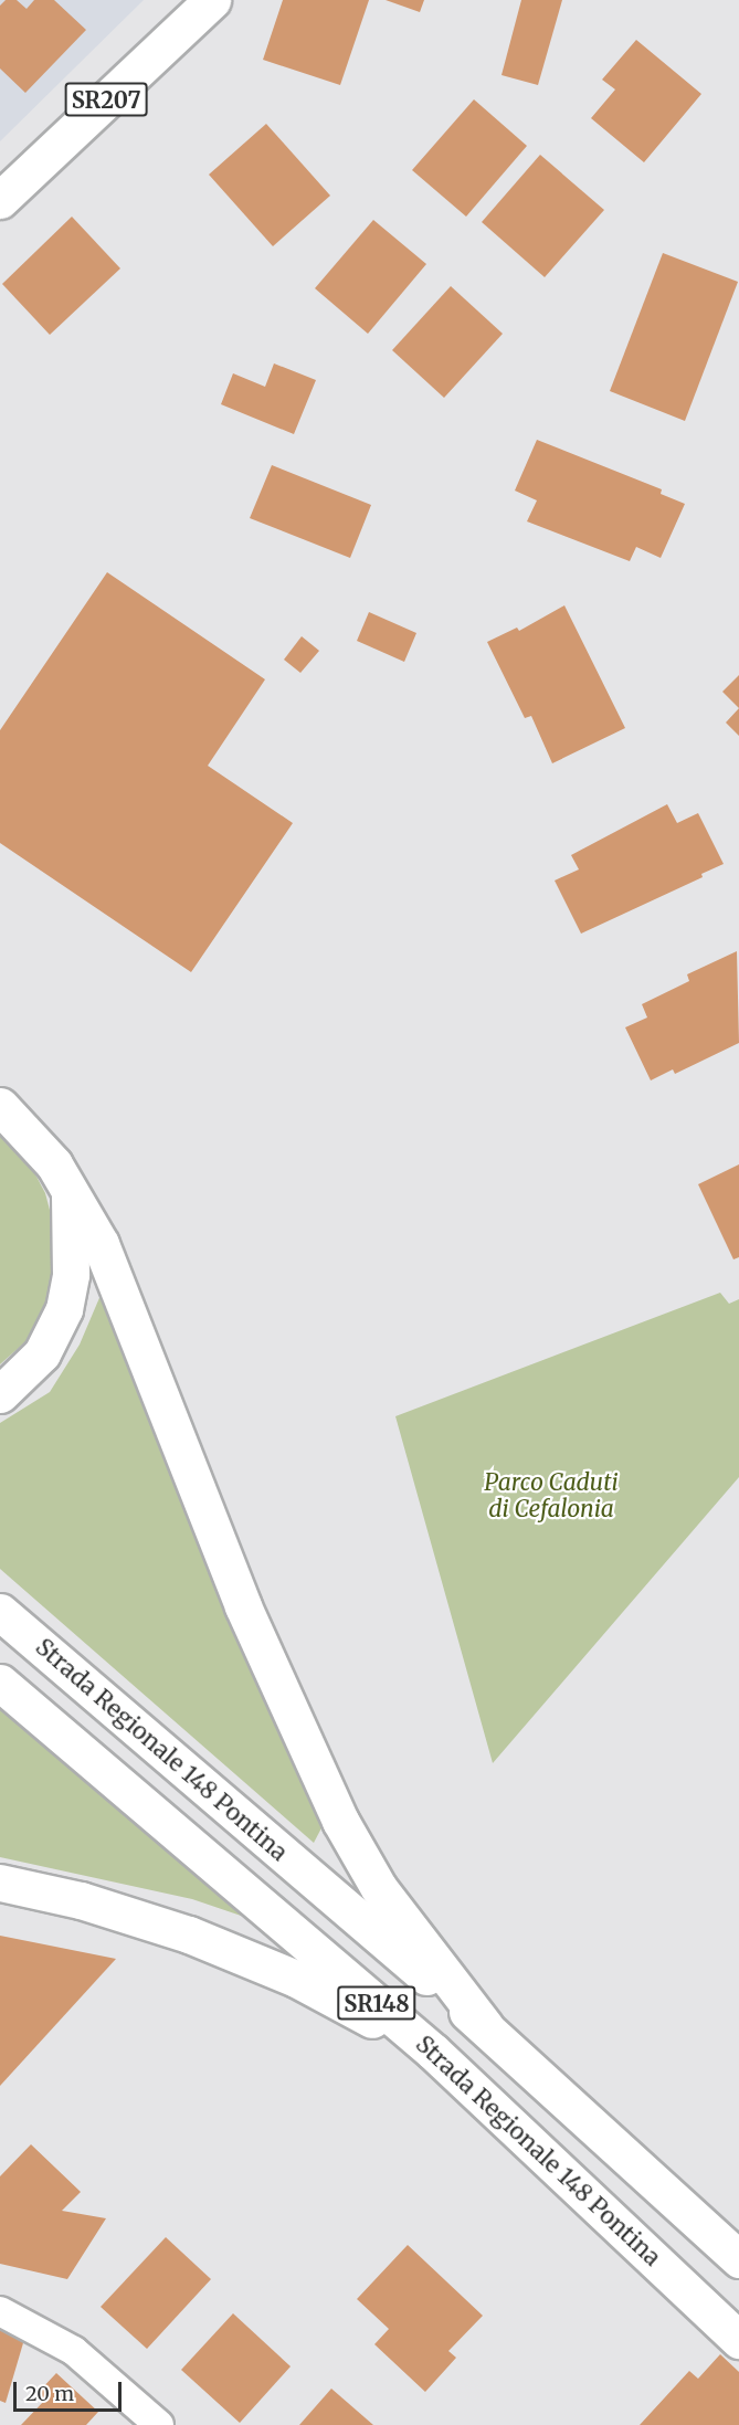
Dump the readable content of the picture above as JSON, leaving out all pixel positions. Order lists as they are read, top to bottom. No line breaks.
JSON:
{"streets":{"main road":["SR207","Strada Regionale 148 Pontina","SR148"]},"parks":["Parco Caduti di Cefalonia"],"scale_bar":"20 m"}
